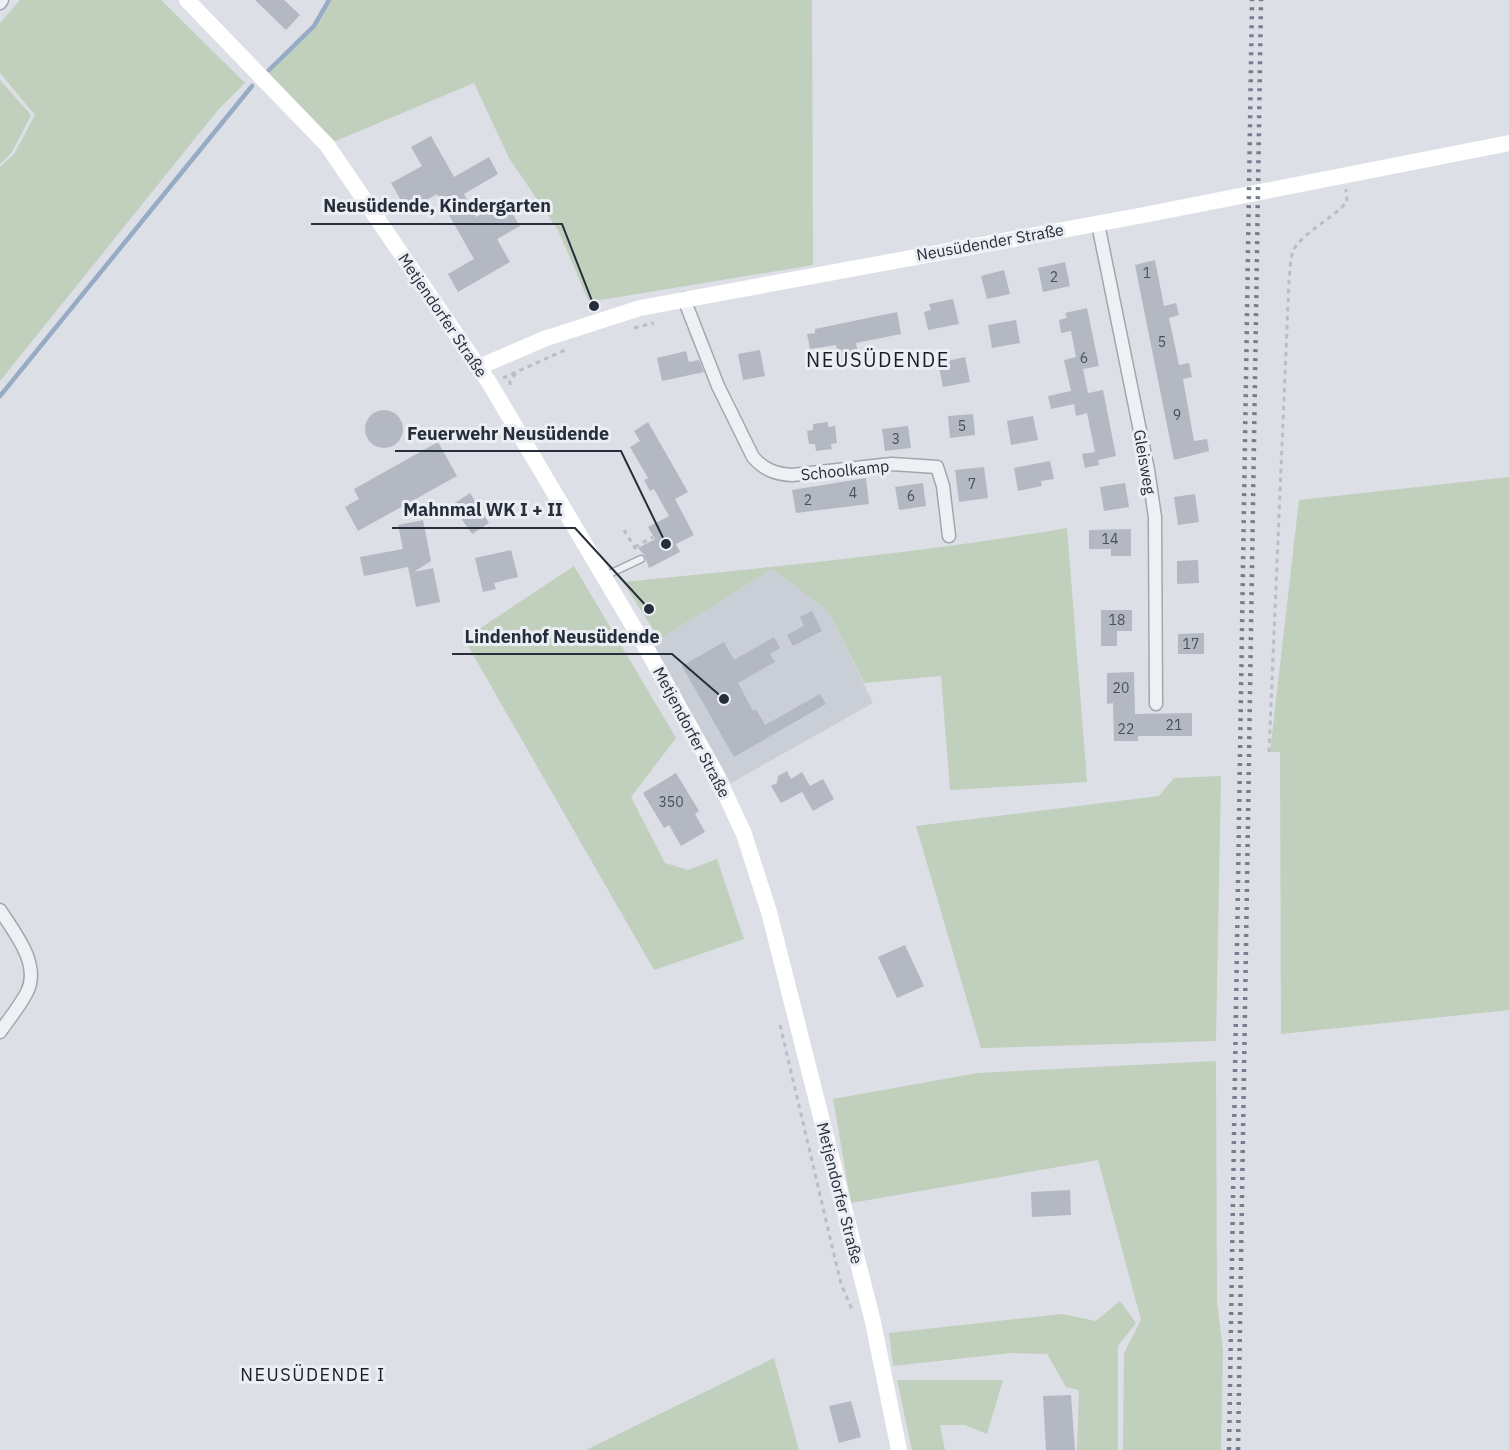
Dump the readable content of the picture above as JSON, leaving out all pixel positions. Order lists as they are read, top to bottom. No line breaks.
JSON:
{"streets":{"street":["Neusüdender Straße","Metjendorfer Straße","Gleisweg","Schoolkamp"]},"crossings":[["Neusüdender Straße","Metjendorfer Straße"],["Neusüdender Straße","Gleisweg"],["Neusüdender Straße","Schoolkamp"]],"districts":["NEUSÜDENDE","NEUSÜDENDE I"],"places":["Neusüdende, Kindergarten","Feuerwehr Neusüdende","Mahnmal WK I + II","Lindenhof Neusüdende"],"house_numbers":["1","2","5","6","9","5","3","7","4","6","2","14","18","17","20","21","22","350"]}
